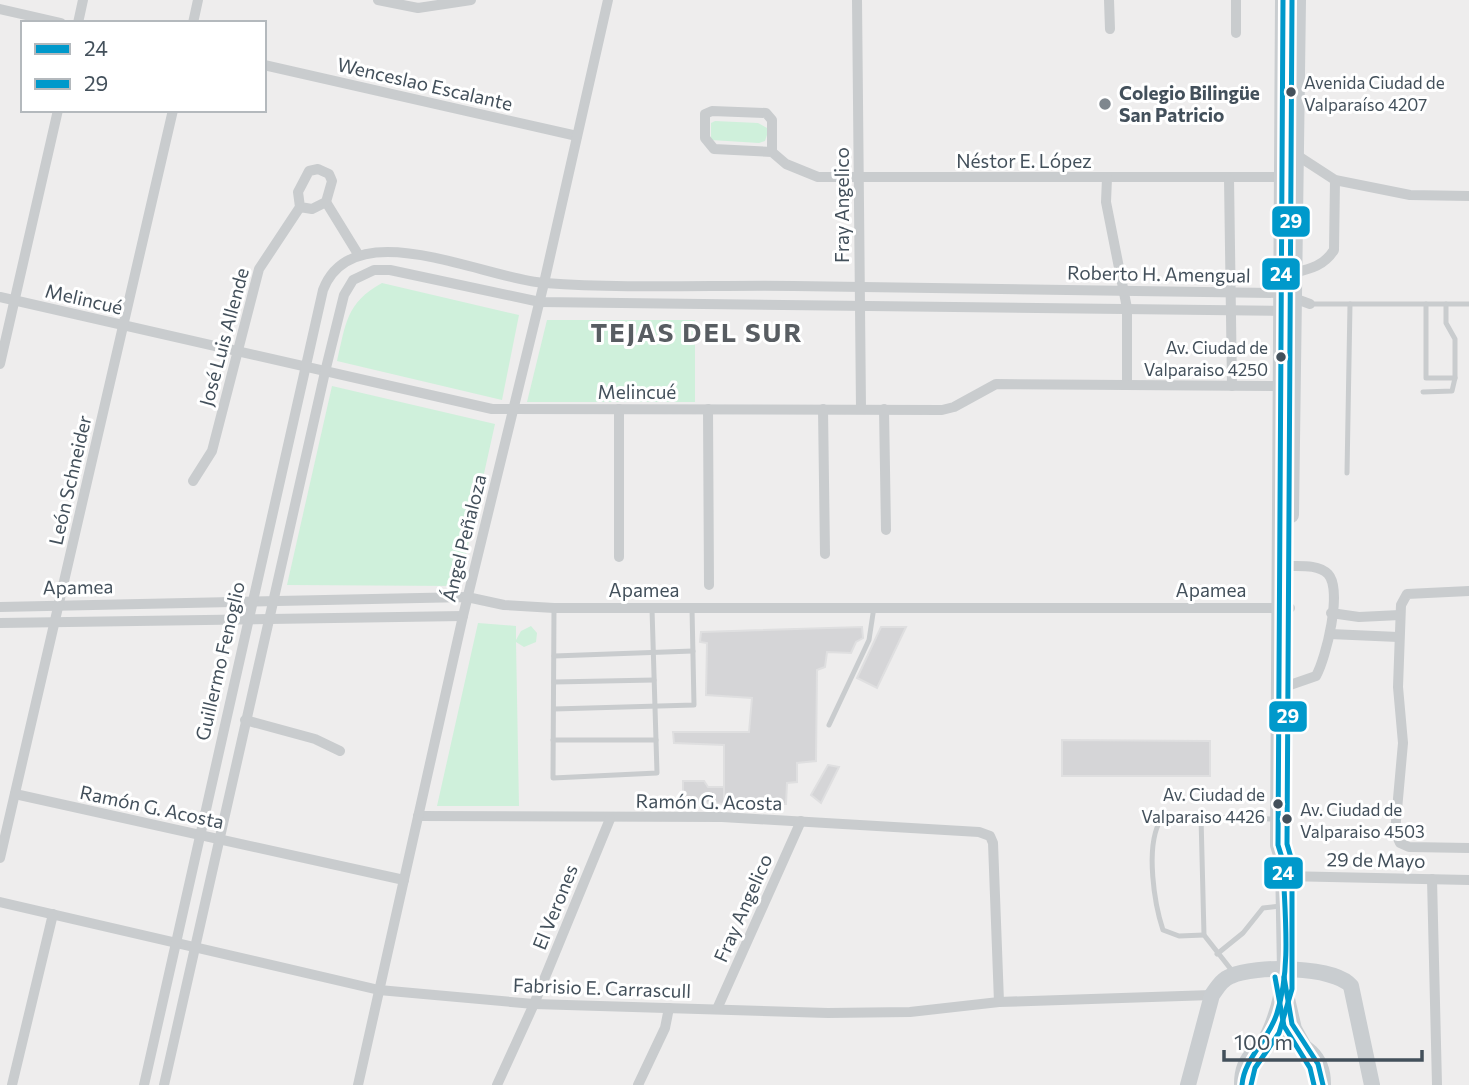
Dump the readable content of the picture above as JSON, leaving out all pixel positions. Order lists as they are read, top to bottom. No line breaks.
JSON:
{"streets":{"street":["Wenceslao Escalante","Néstor E. López","Fray Angelico","Roberto H. Amengual","Melincué","José Luis Allende","León Schneider","Ángel Peñaloza","Apamea","Guillermo Fenoglio","Ramón G. Acosta","29 de Mayo","El Verones","Fabrisio E. Carrascull"]},"crossings":[["Wenceslao Escalante","Ángel Peñaloza"],["Néstor E. López","Fray Angelico"],["Fray Angelico","Roberto H. Amengual"],["Fray Angelico","Melincué"],["Fray Angelico","Ramón G. Acosta"],["Fray Angelico","Fabrisio E. Carrascull"],["Roberto H. Amengual","Ángel Peñaloza"],["Roberto H. Amengual","Guillermo Fenoglio"],["Melincué","José Luis Allende"],["Melincué","León Schneider"],["Melincué","Ángel Peñaloza"],["Melincué","Guillermo Fenoglio"],["León Schneider","Apamea"],["León Schneider","Ramón G. Acosta"],["Ángel Peñaloza","Apamea"],["Ángel Peñaloza","Ramón G. Acosta"],["Ángel Peñaloza","Fabrisio E. Carrascull"],["Apamea","Guillermo Fenoglio"],["Guillermo Fenoglio","Ramón G. Acosta"],["Guillermo Fenoglio","Fabrisio E. Carrascull"],["Ramón G. Acosta","El Verones"],["Ramón G. Acosta","Fabrisio E. Carrascull"],["El Verones","Fabrisio E. Carrascull"]],"districts":["TEJAS DEL SUR"],"places":["Avenida Ciudad de Valparaíso 4207","Colegio Bilingüe San Patricio","Av. Ciudad de Valparaiso 4250","Av. Ciudad de Valparaiso 4426","Av. Ciudad de Valparaiso 4503"],"lines":["transit line 24","transit line 29"],"legend":["24","29"],"scale_bar":"100 m"}
